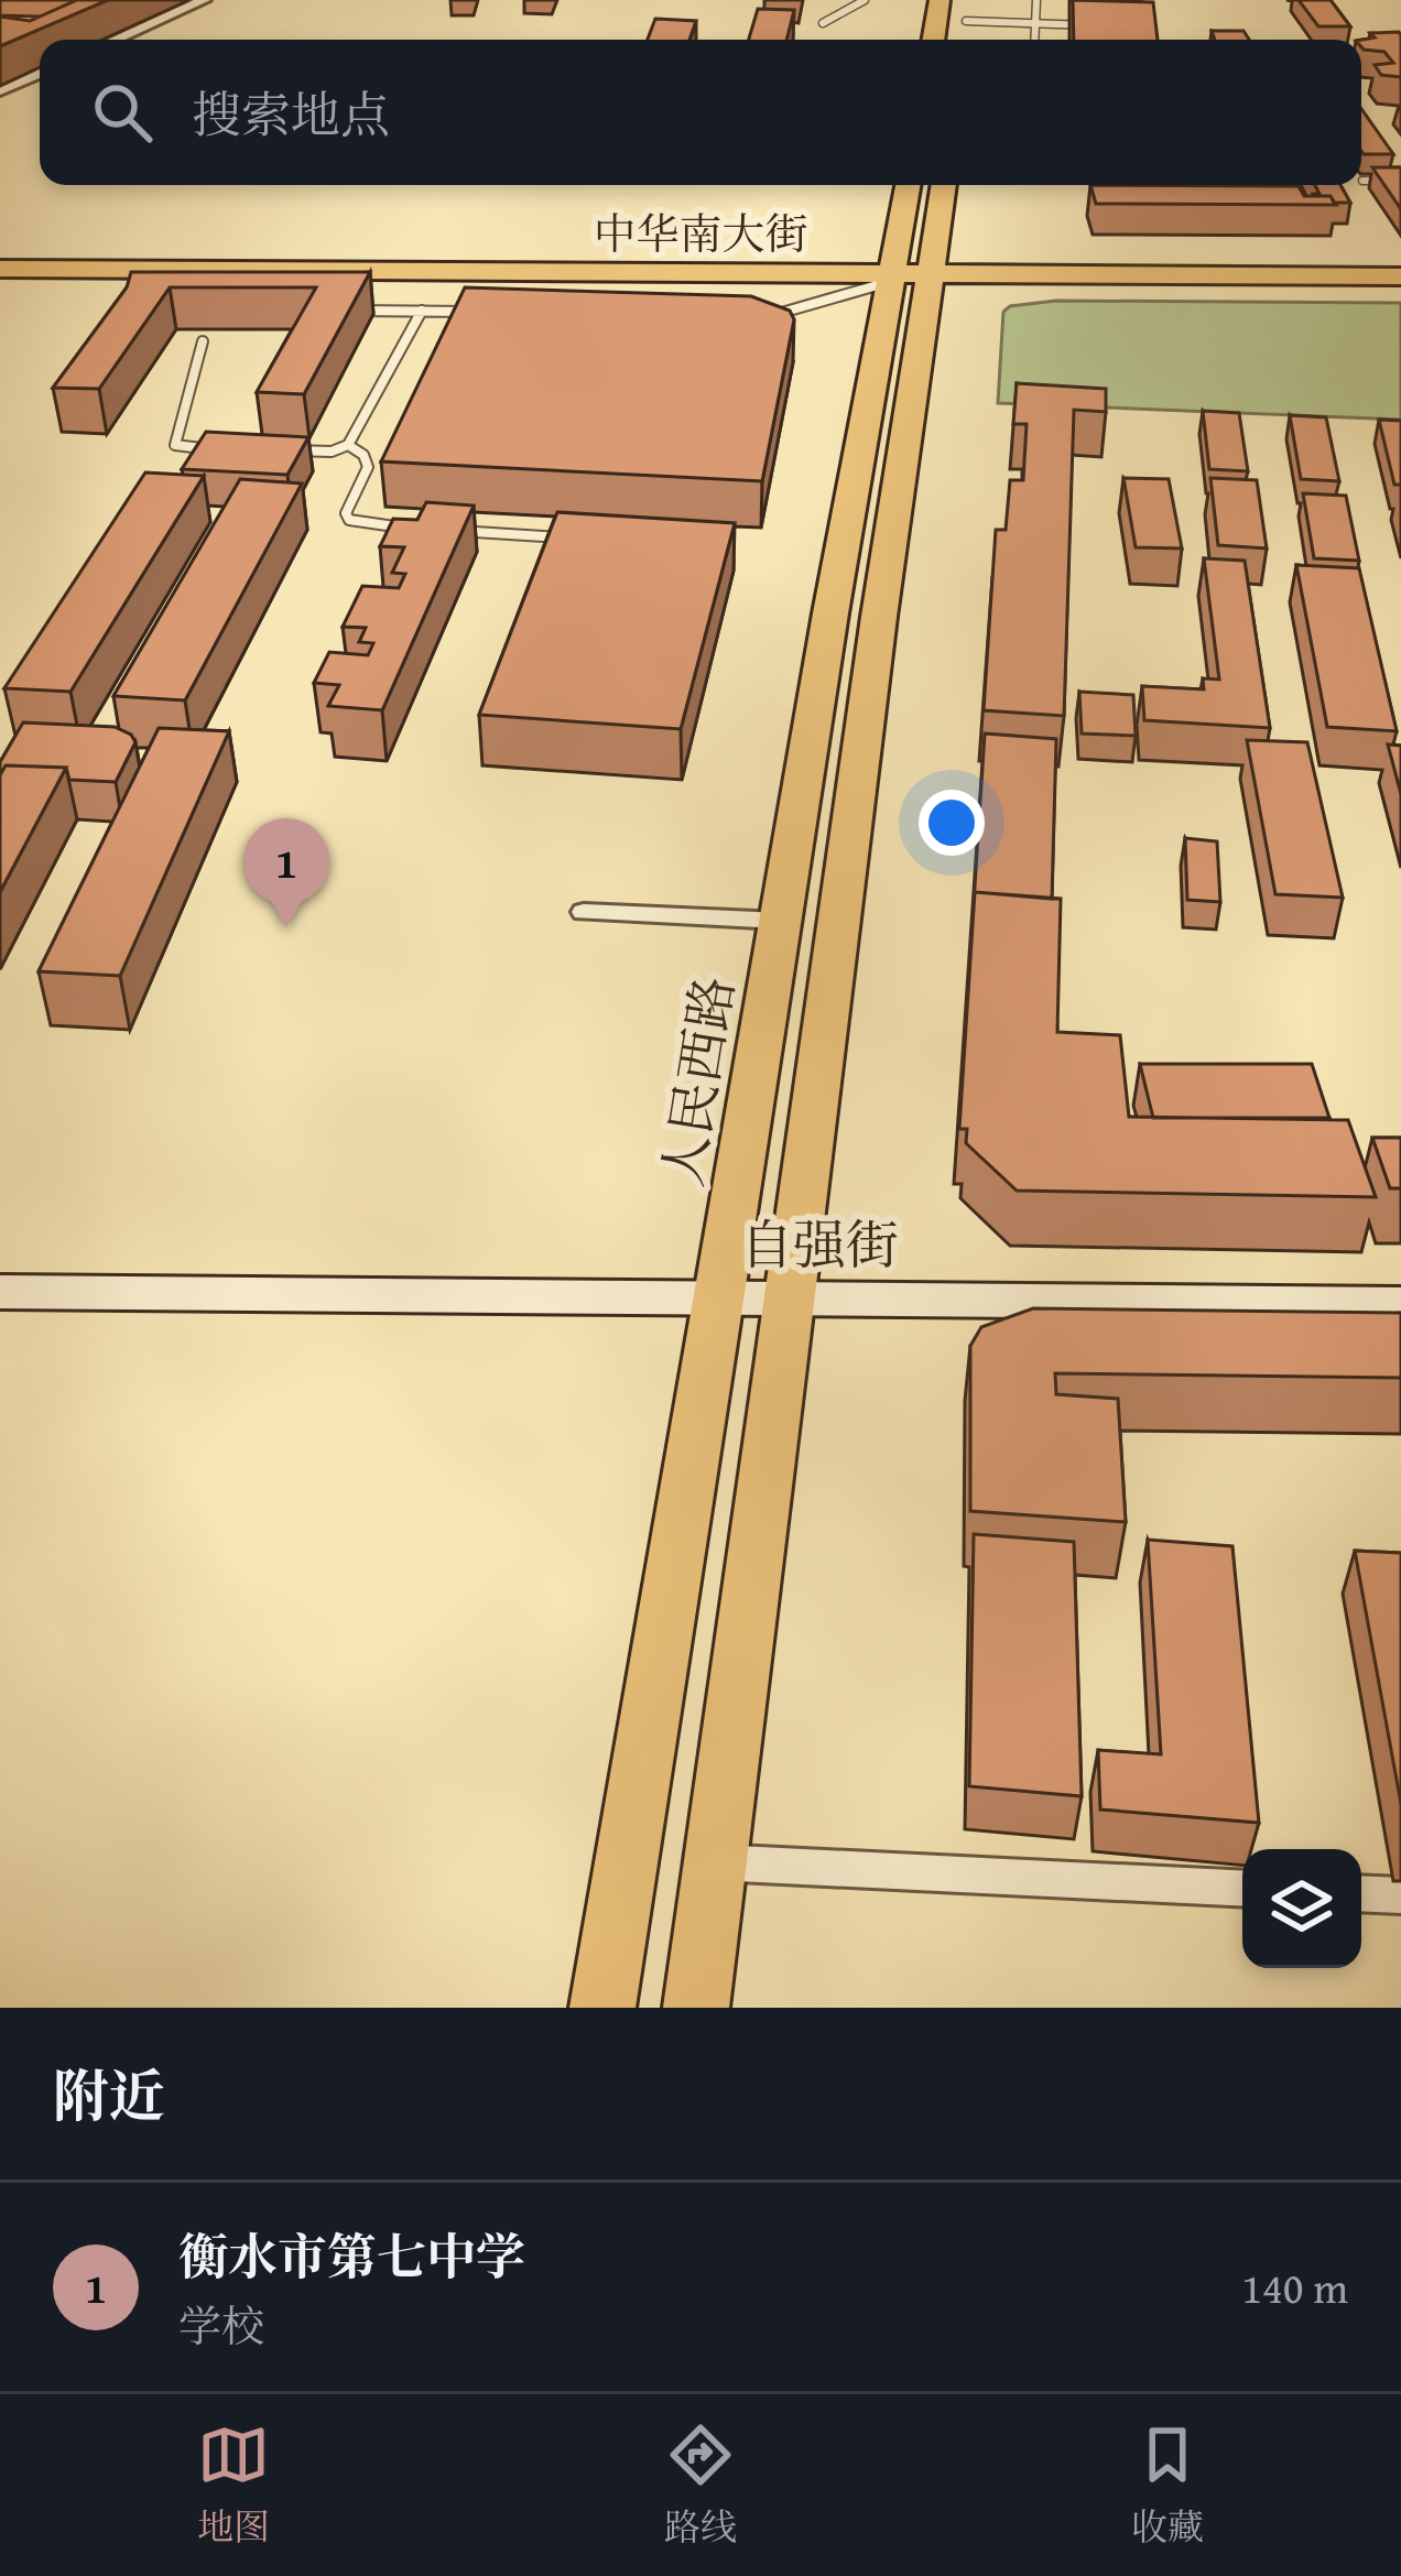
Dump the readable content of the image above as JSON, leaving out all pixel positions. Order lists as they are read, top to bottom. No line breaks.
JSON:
{"streets":{"main road":["中华南大街","人民西路"],"street":["自强街"]},"crossings":[["中华南大街","人民西路"],["人民西路","自强街"]],"page":{"search":"搜索地点","pins":"1","heading":"附近","list":[{"mark":"1","name":"衡水市第七中学","note":"学校","value":"140 m"}],"nav":["地图","路线","收藏"]}}
